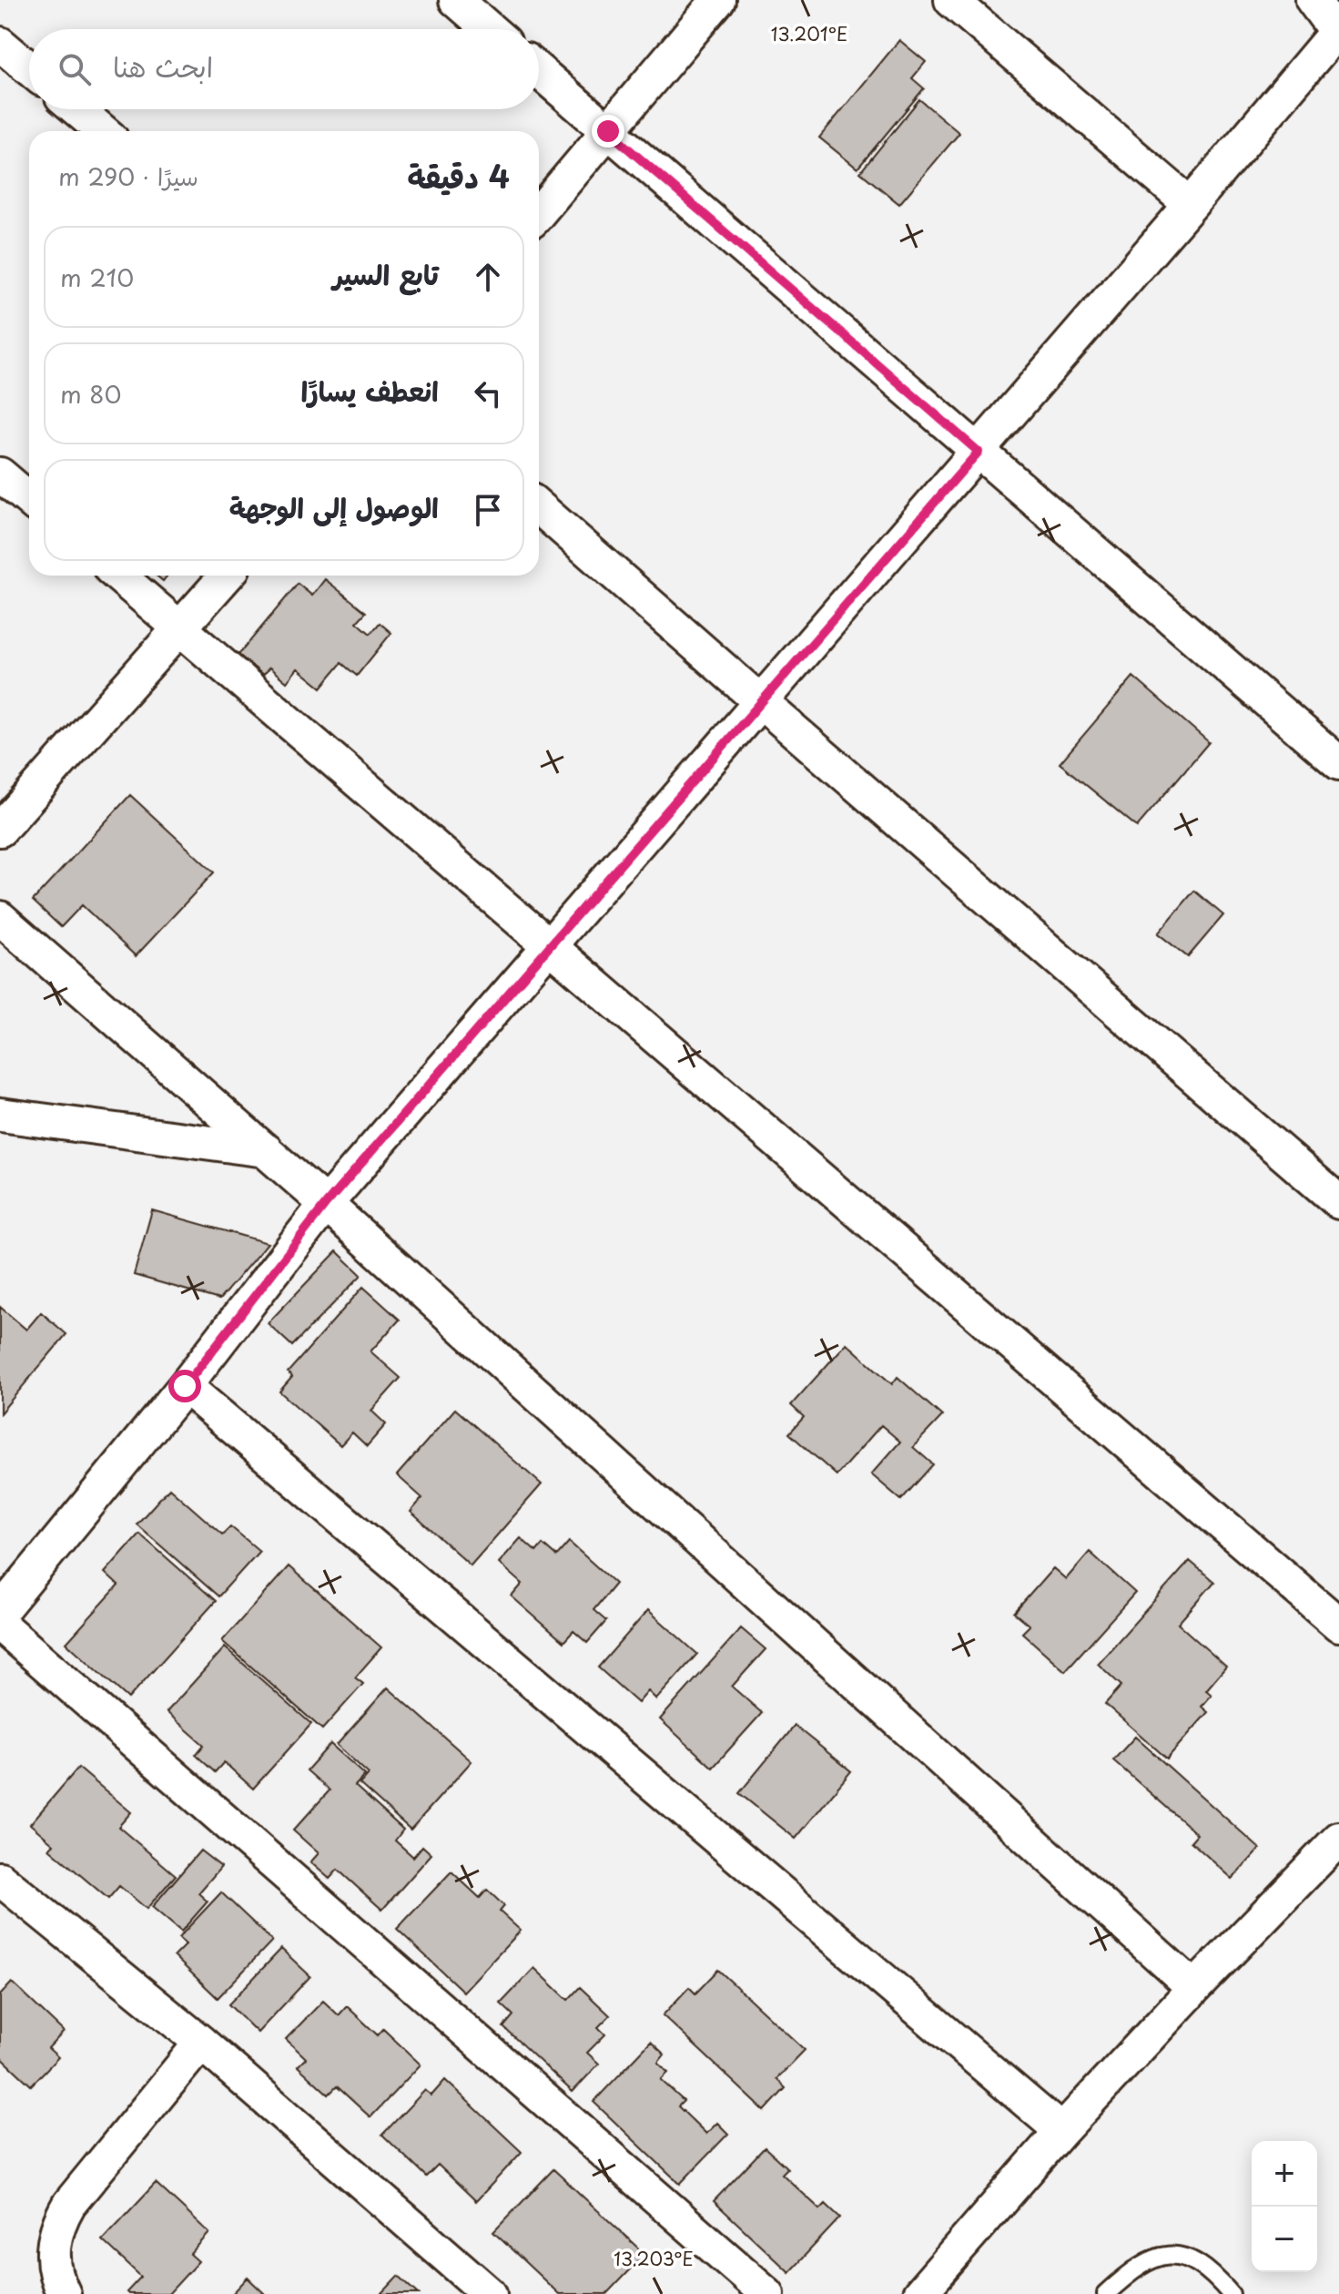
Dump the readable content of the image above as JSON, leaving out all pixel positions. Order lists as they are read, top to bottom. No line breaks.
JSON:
{"page":{"search":"ابحث هنا","heading":["4 دقيقة","سيرًا · 290 m"],"list":[["تابع السير","210 m"],["انعطف يسارًا","80 m"],"الوصول إلى الوجهة"],"map_buttons":["+","−"]},"coordinates":["13.201°E","13.203°E"]}
